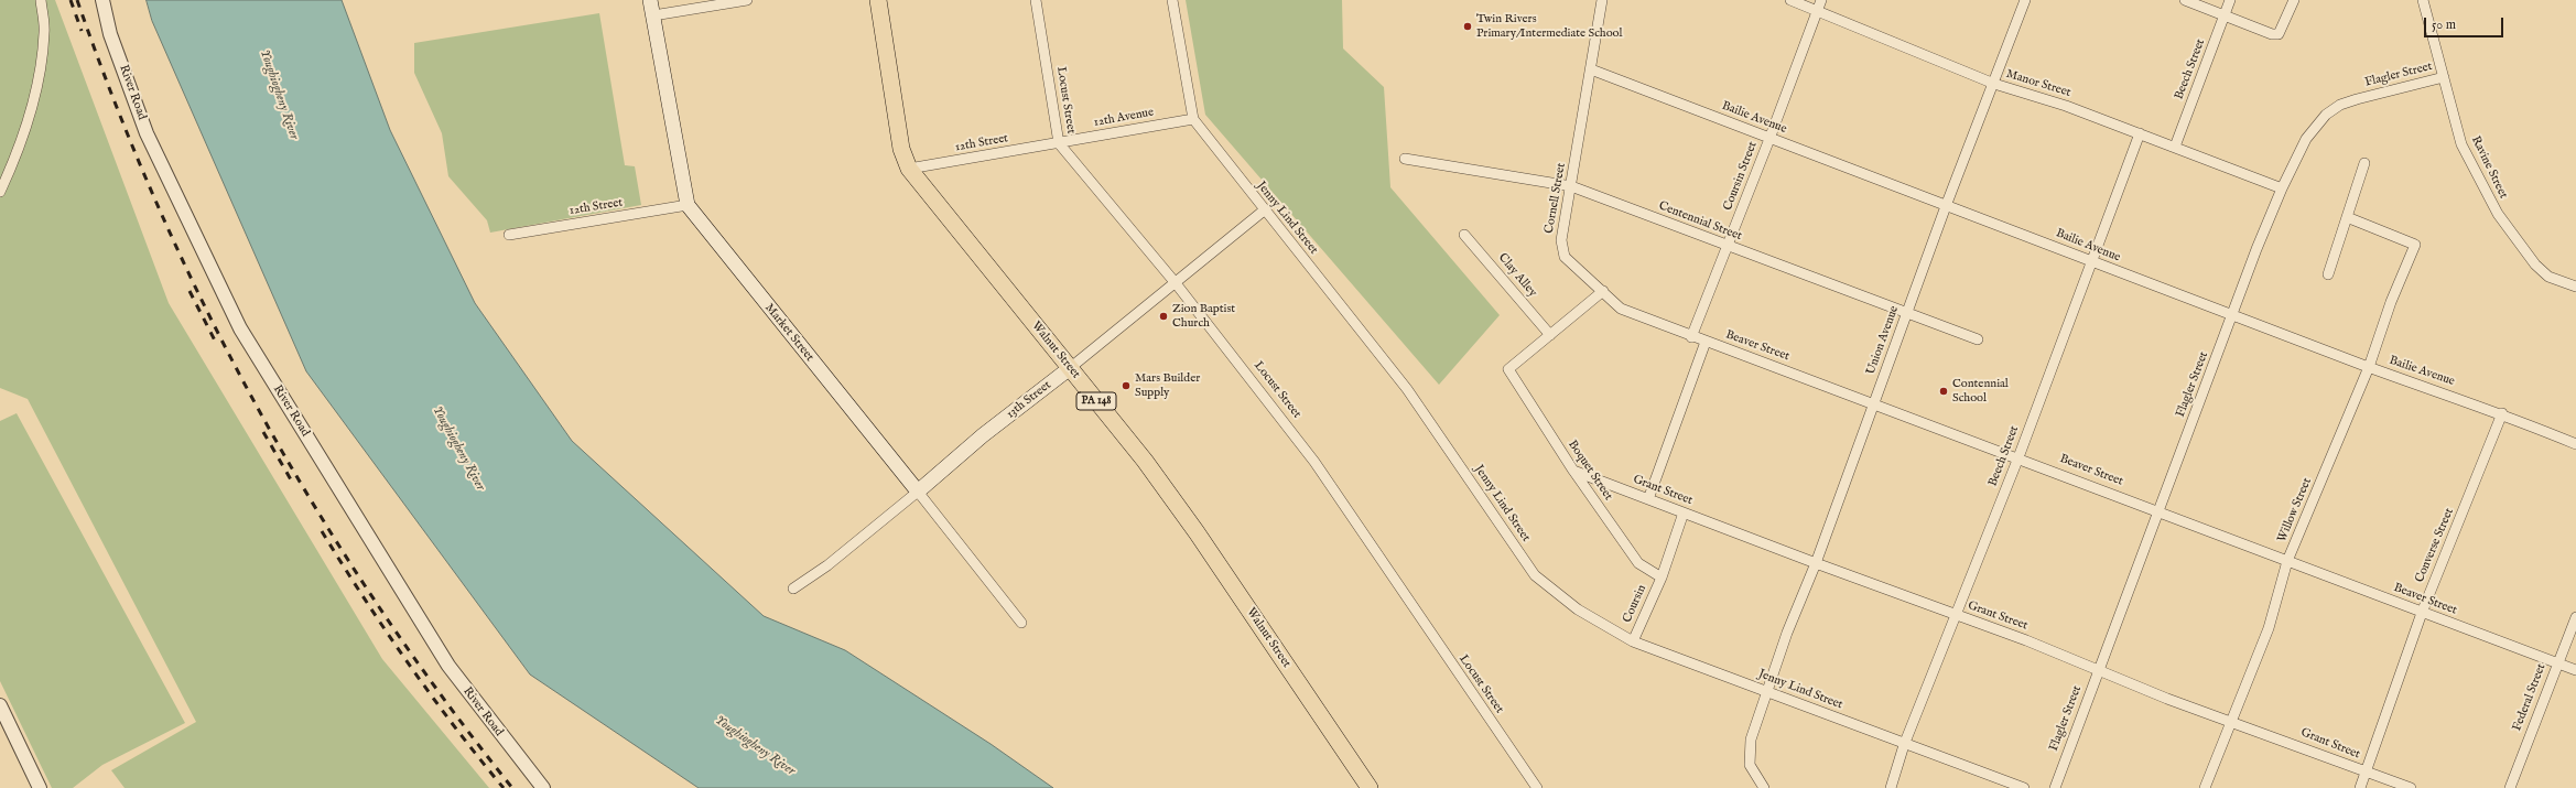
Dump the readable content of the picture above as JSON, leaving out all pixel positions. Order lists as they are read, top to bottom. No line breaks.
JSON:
{"streets":{"main road":["Market Street","Walnut Street","13th Street","PA 148"],"street":["Beech Street","Flagler Street","Manor Street","River Road","Locust Street","12th Avenue","Bailie Avenue","12th Street","Ravine Street","Coursin Street","Cornell Street","Jenny Lind Street","Centennial Street","Clay Alley","Union Avenue","Beaver Street","Boquet Street","Grant Street","Willow Street","Converse Street","Coursin","Federal Street"]},"crossings":[["Beech Street","Manor Street"],["Beech Street","Bailie Avenue"],["Beech Street","Jenny Lind Street"],["Beech Street","Beaver Street"],["Beech Street","Grant Street"],["Flagler Street","Manor Street"],["Flagler Street","Bailie Avenue"],["Flagler Street","Ravine Street"],["Flagler Street","Beaver Street"],["Flagler Street","Grant Street"],["Manor Street","Coursin Street"],["Manor Street","Union Avenue"],["Locust Street","12th Avenue"],["Locust Street","12th Street"],["Locust Street","13th Street"],["12th Avenue","12th Street"],["12th Avenue","Jenny Lind Street"],["Bailie Avenue","Coursin Street"],["Bailie Avenue","Cornell Street"],["Bailie Avenue","Union Avenue"],["Bailie Avenue","Willow Street"],["Bailie Avenue","Converse Street"],["12th Street","Market Street"],["12th Street","Walnut Street"],["Coursin Street","Centennial Street"],["Coursin Street","Beaver Street"],["Cornell Street","Centennial Street"],["Cornell Street","Beaver Street"],["Jenny Lind Street","Union Avenue"],["Jenny Lind Street","13th Street"],["Jenny Lind Street","Coursin"],["Centennial Street","Union Avenue"],["Clay Alley","Boquet Street"],["Market Street","13th Street"],["Union Avenue","Beaver Street"],["Union Avenue","Grant Street"],["Beaver Street","Willow Street"],["Beaver Street","Converse Street"],["Beaver Street","Federal Street"],["Walnut Street","13th Street"],["Boquet Street","Grant Street"],["Boquet Street","Coursin"],["Grant Street","Willow Street"],["Grant Street","Converse Street"]],"water":["Youghiogheny River"],"places":["Twin Rivers Primary/Intermediate School","Zion Baptist Church","Mars Builder Supply","Contennial School"],"scale_bar":"50 m"}
